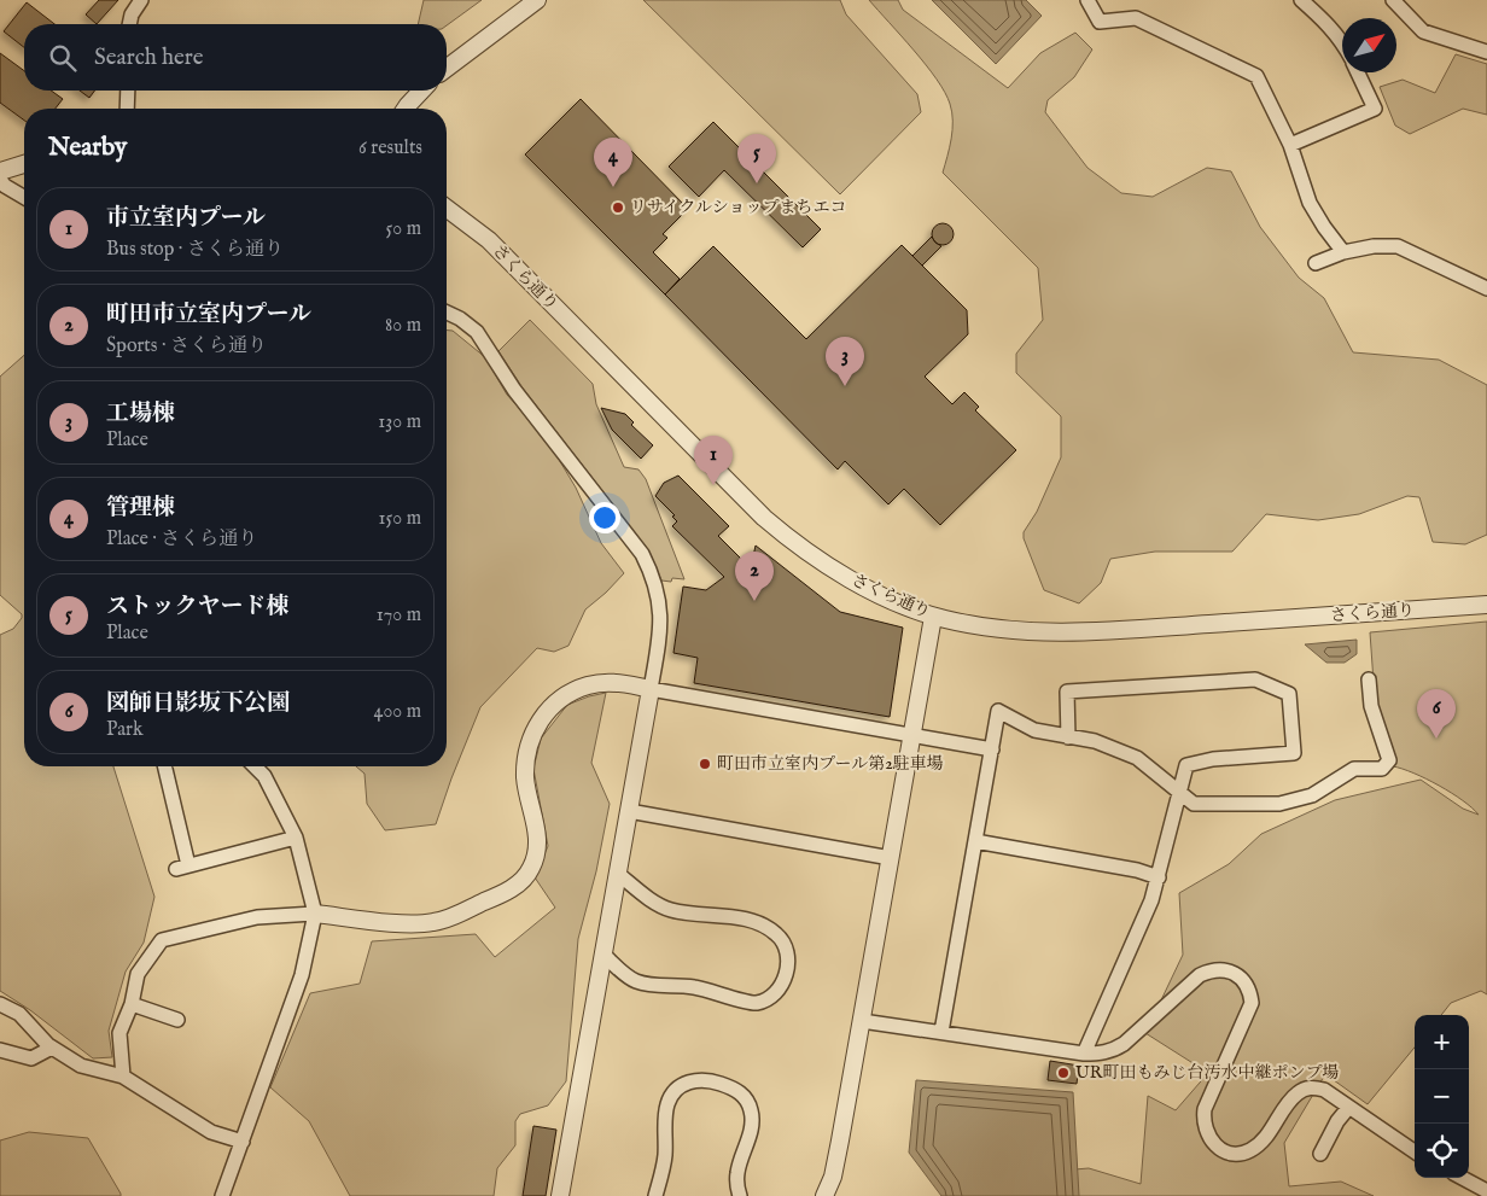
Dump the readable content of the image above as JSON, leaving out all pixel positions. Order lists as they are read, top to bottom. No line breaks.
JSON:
{"streets":{"street":["さくら通り"]},"places":["リサイクルショップまちエコ","町田市立室内プール第2駐車場","UR町田もみじ台汚水中継ポンプ場"],"north":"top right","page":{"search":"Search here","heading":["Nearby","6 results"],"pins":["5","4","3","1","2","6"],"list":[{"mark":"1","name":"市立室内プール","note":"Bus stop · さくら通り","value":"50 m"},{"mark":"2","name":"町田市立室内プール","note":"Sports · さくら通り","value":"80 m"},{"mark":"3","name":"工場棟","note":"Place","value":"130 m"},{"mark":"4","name":"管理棟","note":"Place · さくら通り","value":"150 m"},{"mark":"5","name":"ストックヤード棟","note":"Place","value":"170 m"},{"mark":"6","name":"図師日影坂下公園","note":"Park","value":"400 m"}],"map_buttons":["+","−"]}}
